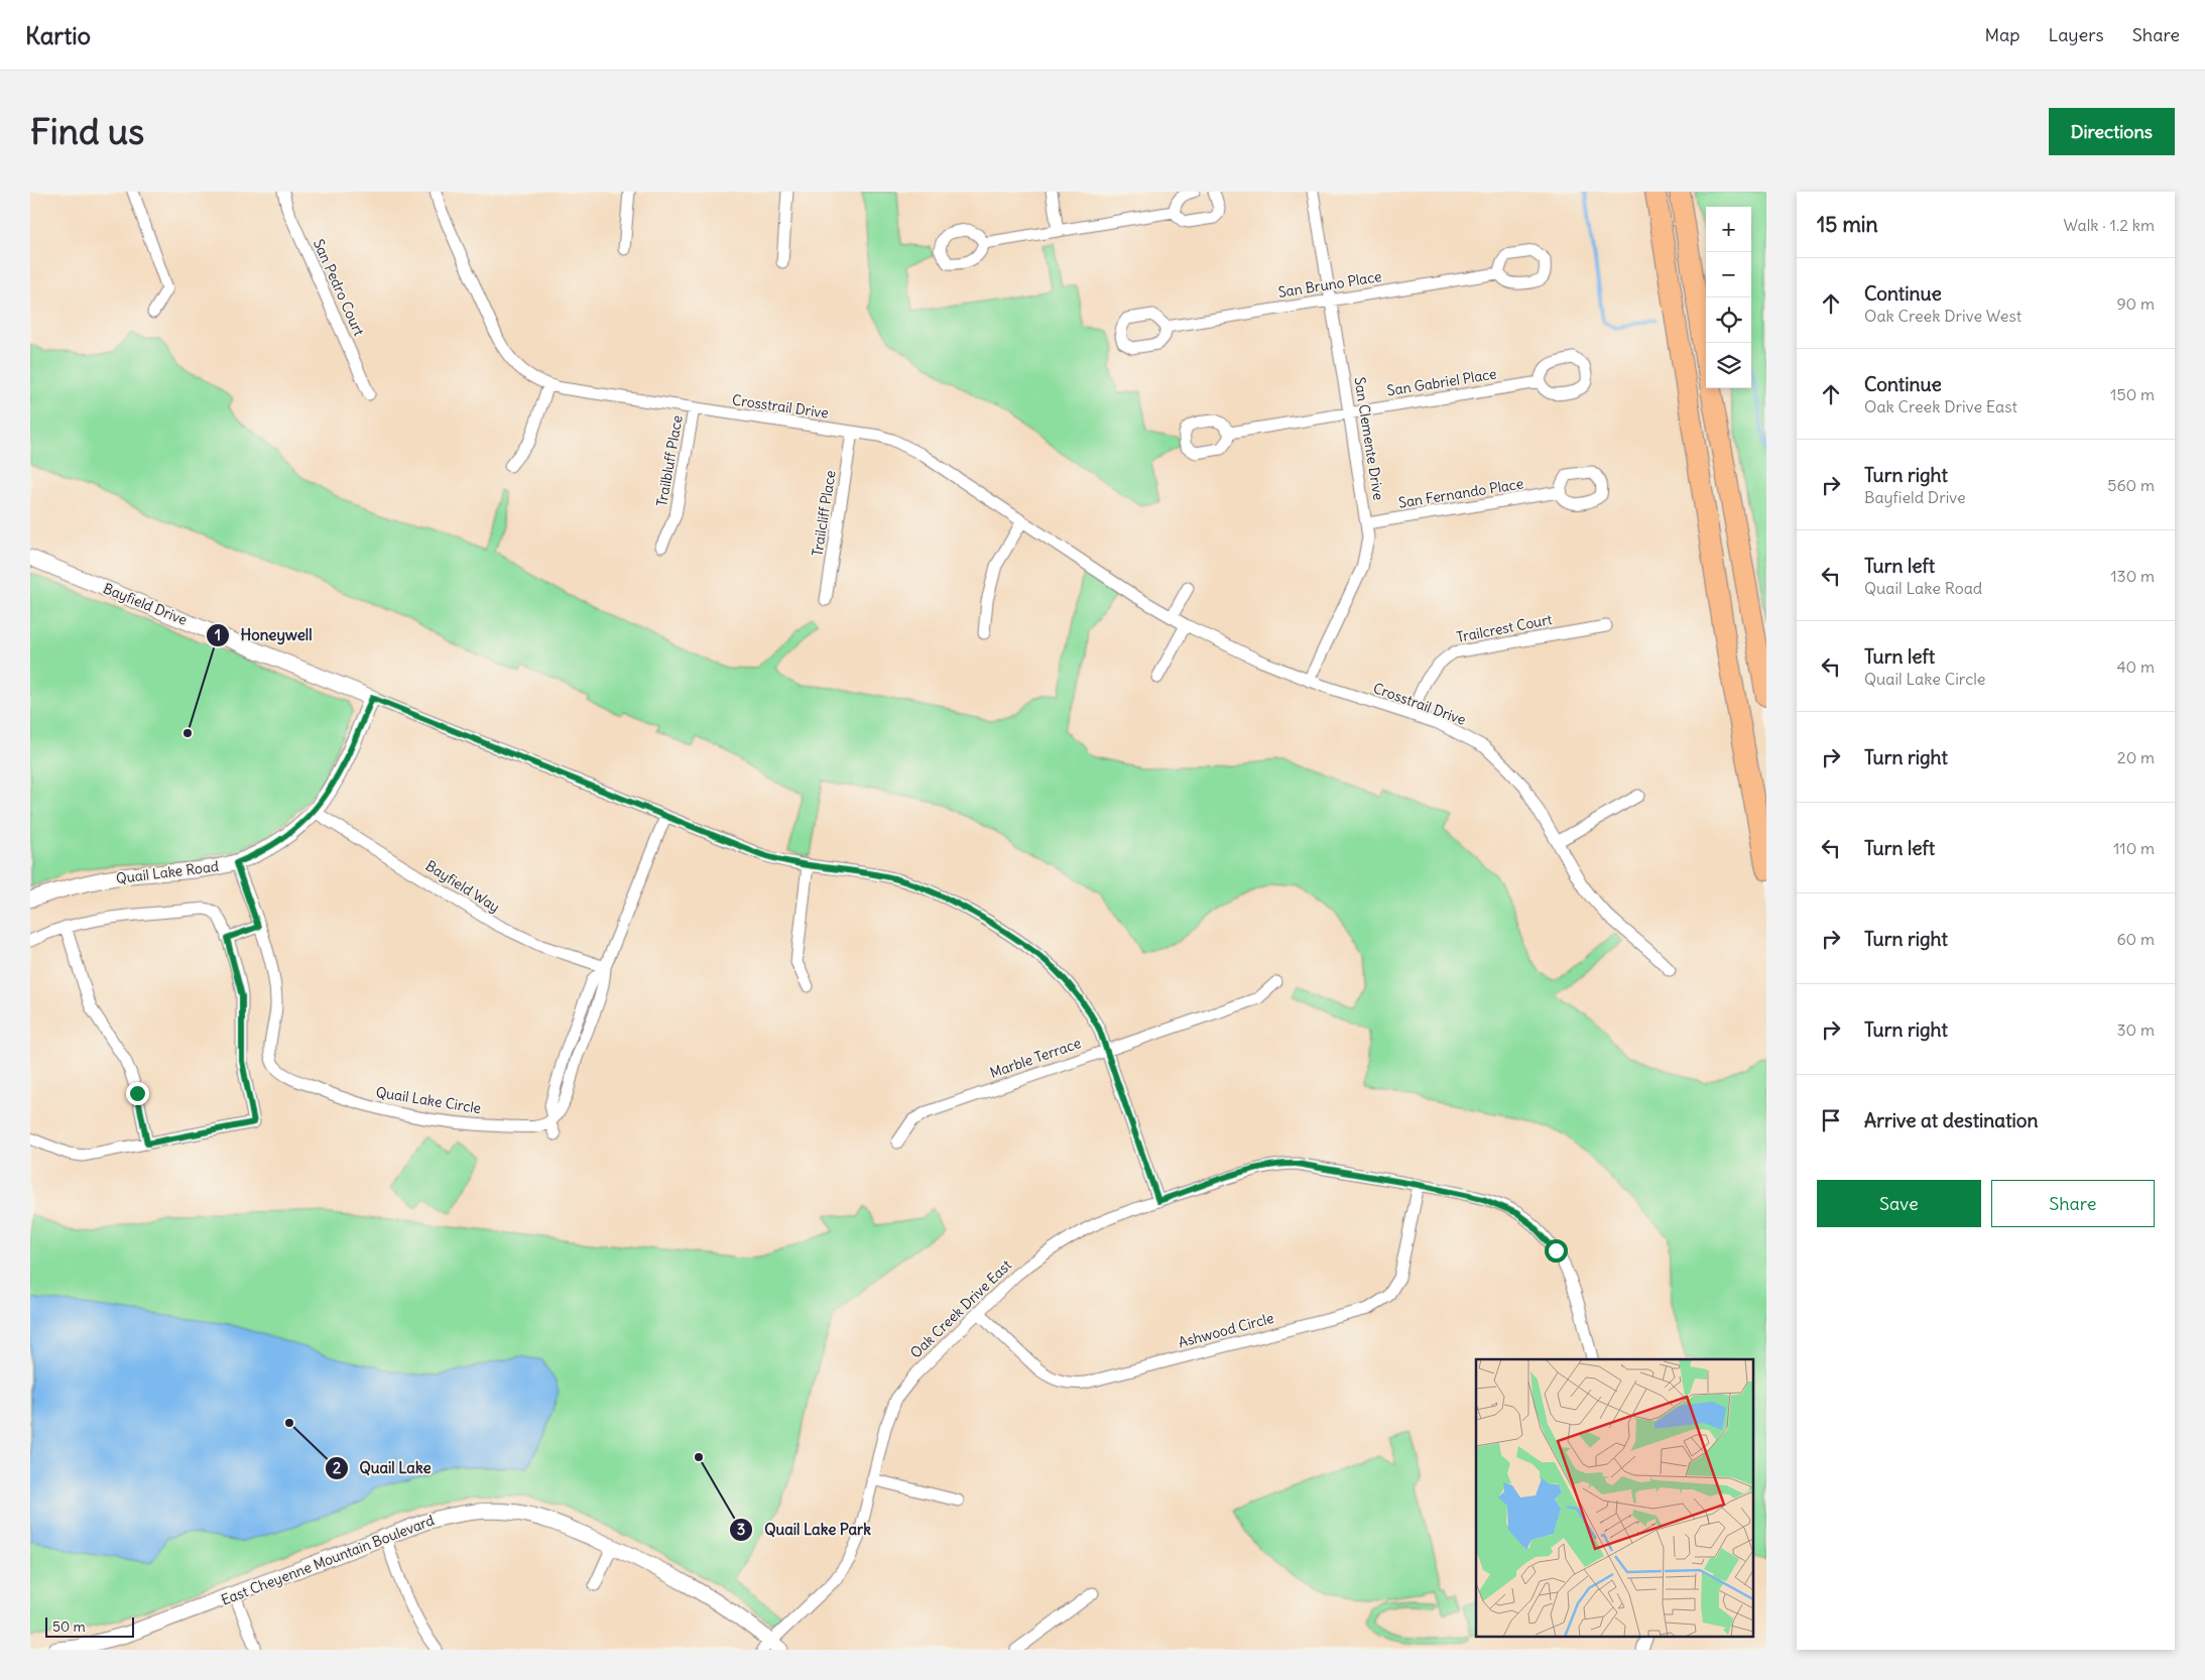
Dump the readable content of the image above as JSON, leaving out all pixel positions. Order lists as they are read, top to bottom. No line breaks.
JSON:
{"streets":{"street":["San Bruno Place","San Pedro Court","San Gabriel Place","Crosstrail Drive","San Clemente Drive","Trailbluff Place","San Fernando Place","Trailcliff Place","Bayfield Drive","Trailcrest Court","Quail Lake Road","Bayfield Way","Marble Terrace","Quail Lake Circle","Oak Creek Drive East","Ashwood Circle","East Cheyenne Mountain Boulevard"]},"crossings":[["San Bruno Place","San Clemente Drive"],["San Gabriel Place","San Clemente Drive"],["Crosstrail Drive","San Clemente Drive"],["Crosstrail Drive","Trailbluff Place"],["Crosstrail Drive","Trailcliff Place"],["Crosstrail Drive","Trailcrest Court"],["San Clemente Drive","San Fernando Place"],["Bayfield Drive","Quail Lake Road"],["Bayfield Drive","Marble Terrace"],["Bayfield Drive","Oak Creek Drive East"],["Quail Lake Road","Bayfield Way"],["Quail Lake Road","Quail Lake Circle"],["Oak Creek Drive East","Ashwood Circle"],["Oak Creek Drive East","East Cheyenne Mountain Boulevard"]],"places":["Honeywell","Quail Lake","Quail Lake Park"],"scale_bar":"50 m","page":{"header":"Kartio","nav":["Map","Layers","Share"],"buttons":["Directions",["Save","Share"]],"title":"Find us","heading":["15 min","Walk · 1.2 km"],"map_buttons":["+","−"],"list":[["Continue","Oak Creek Drive West","90 m"],["Continue","Oak Creek Drive East","150 m"],["Turn right","Bayfield Drive","560 m"],["Turn left","Quail Lake Road","130 m"],["Turn left","Quail Lake Circle","40 m"],["Turn right","20 m"],["Turn left","110 m"],["Turn right","60 m"],["Turn right","30 m"],"Arrive at destination"],"scale":"50 m"}}
